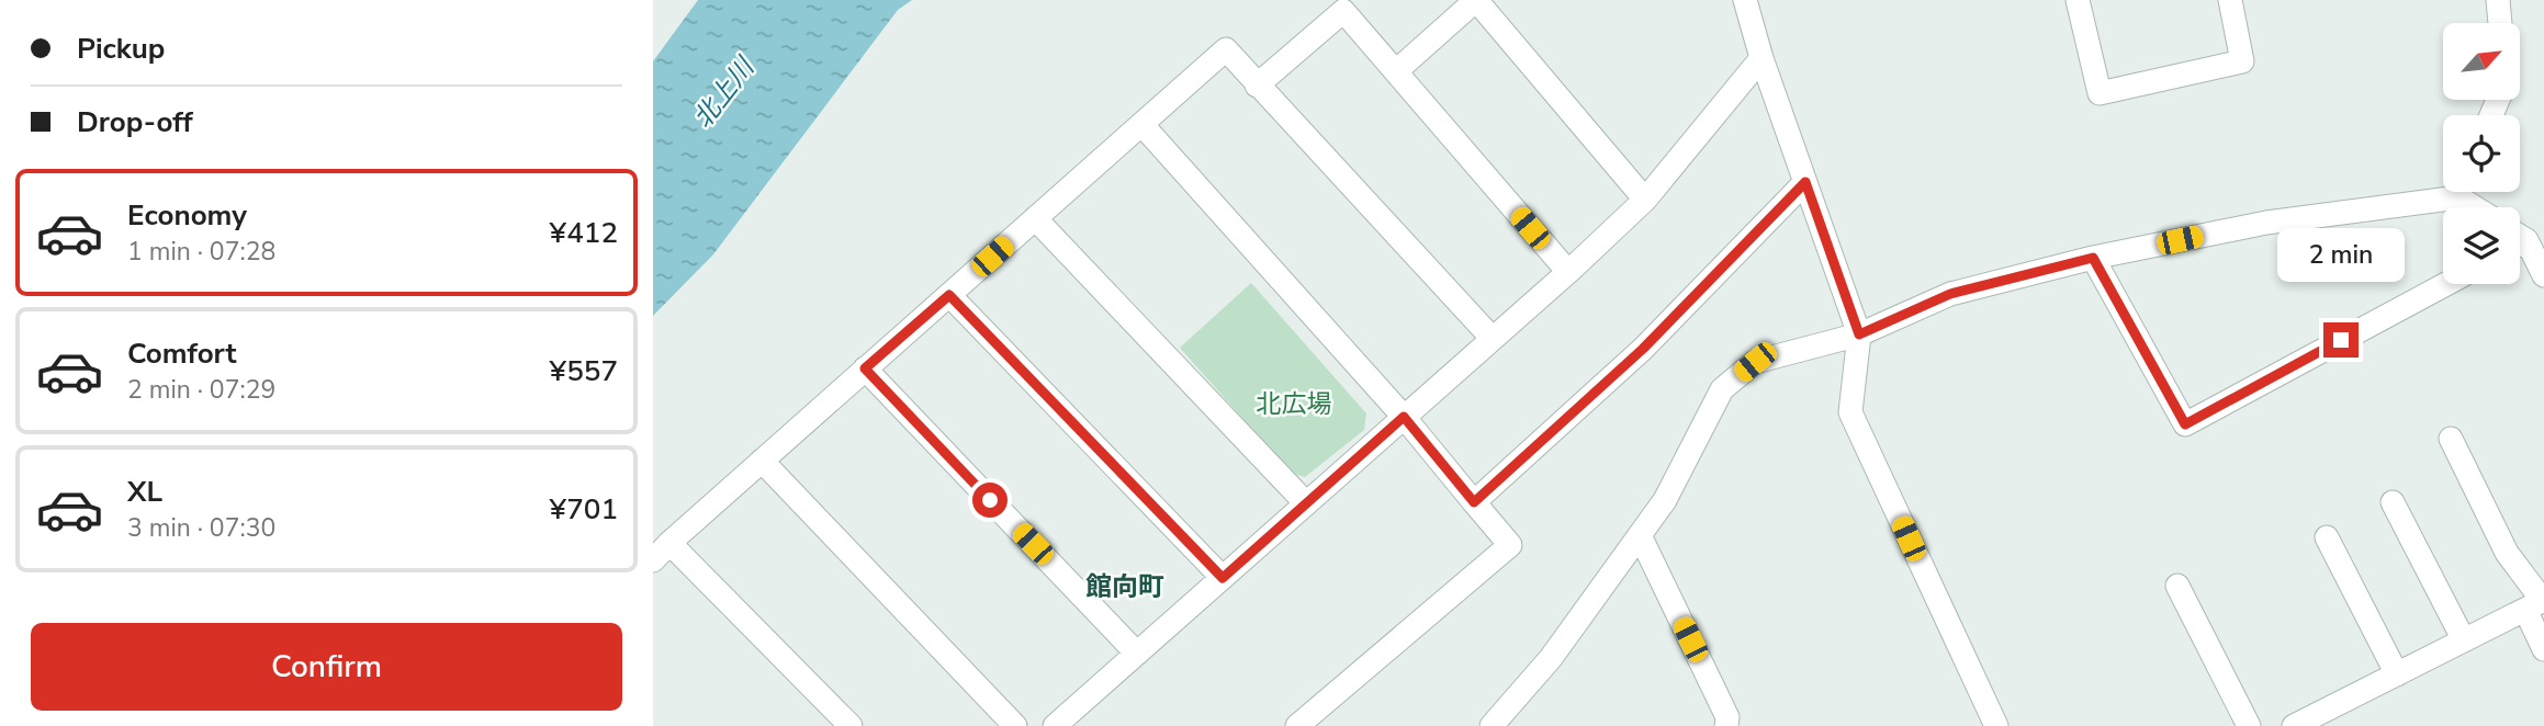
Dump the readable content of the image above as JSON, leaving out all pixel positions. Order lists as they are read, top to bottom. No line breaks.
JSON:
{"districts":["館向町"],"water":["北上川"],"parks":["北広場"],"north":"top right","page":{"banner":["Pickup","Drop-off"],"list":[{"name":"Economy","note":"1 min · 07:28","value":"¥412"},{"name":"Comfort","note":"2 min · 07:29","value":"¥557"},{"name":"XL","note":"3 min · 07:30","value":"¥701"}],"bubble":"2 min","buttons":"Confirm"}}
